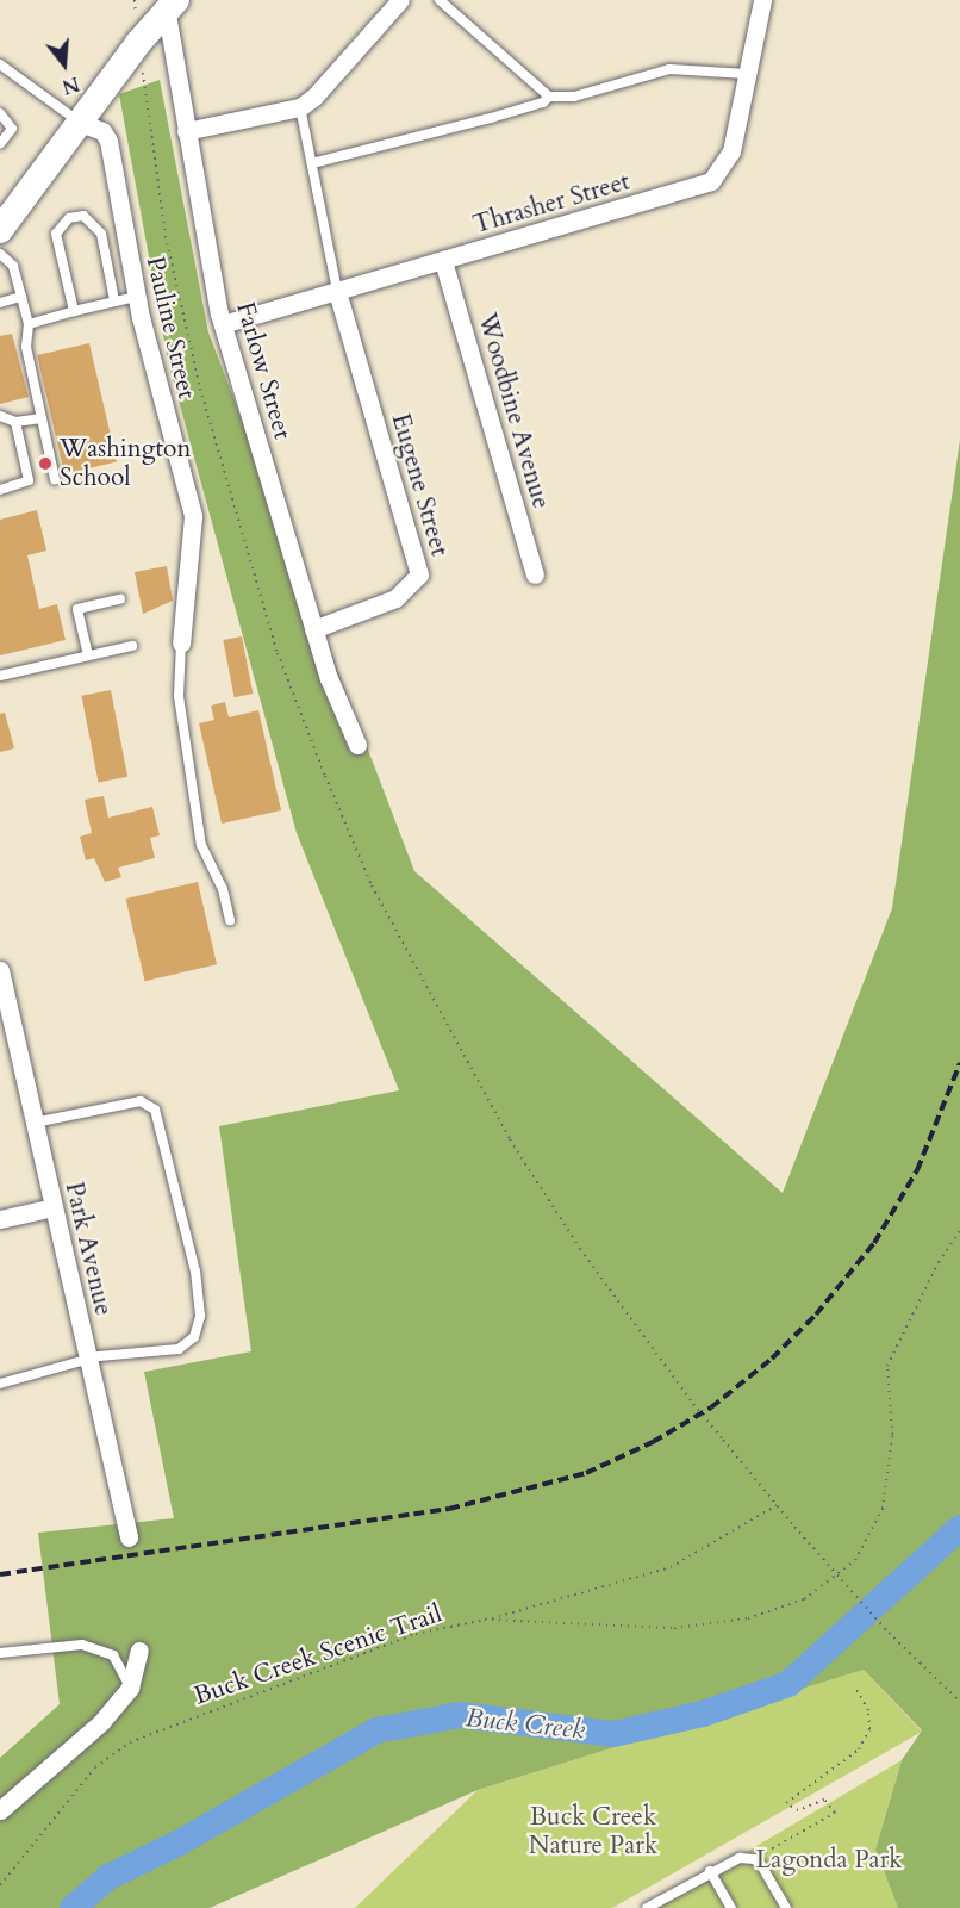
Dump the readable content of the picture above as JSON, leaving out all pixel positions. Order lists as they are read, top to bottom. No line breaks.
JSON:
{"streets":{"street":["Thrasher Street","Pauline Street","Farlow Street","Woodbine Avenue","Eugene Street","Park Avenue"],"path":["Buck Creek Scenic Trail"]},"crossings":[["Thrasher Street","Farlow Street"],["Thrasher Street","Woodbine Avenue"],["Thrasher Street","Eugene Street"],["Farlow Street","Eugene Street"]],"water":["Buck Creek"],"parks":["Buck Creek Nature Park","Lagonda Park"],"places":["Washington School"],"north":"bottom"}
